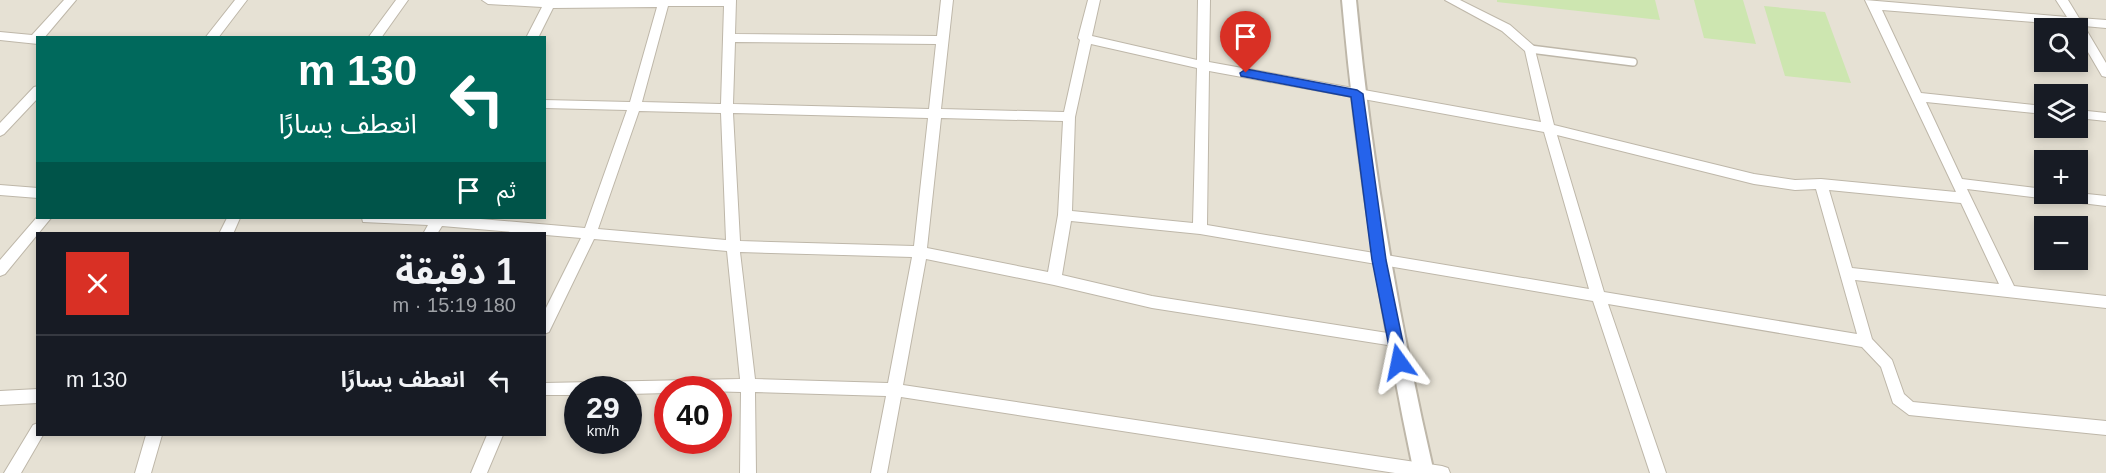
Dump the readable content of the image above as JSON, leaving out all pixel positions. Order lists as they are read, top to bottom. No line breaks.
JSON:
{"page":{"map_buttons":["+","−"],"turn":["130 m","انعطف يسارًا"],"then":"ثم","heading":["1 دقيقة","180 m · 15:19"],"list":[{"name":"انعطف يسارًا","value":"130 m"}],"speed":"29 km/h","limit":"40"}}
